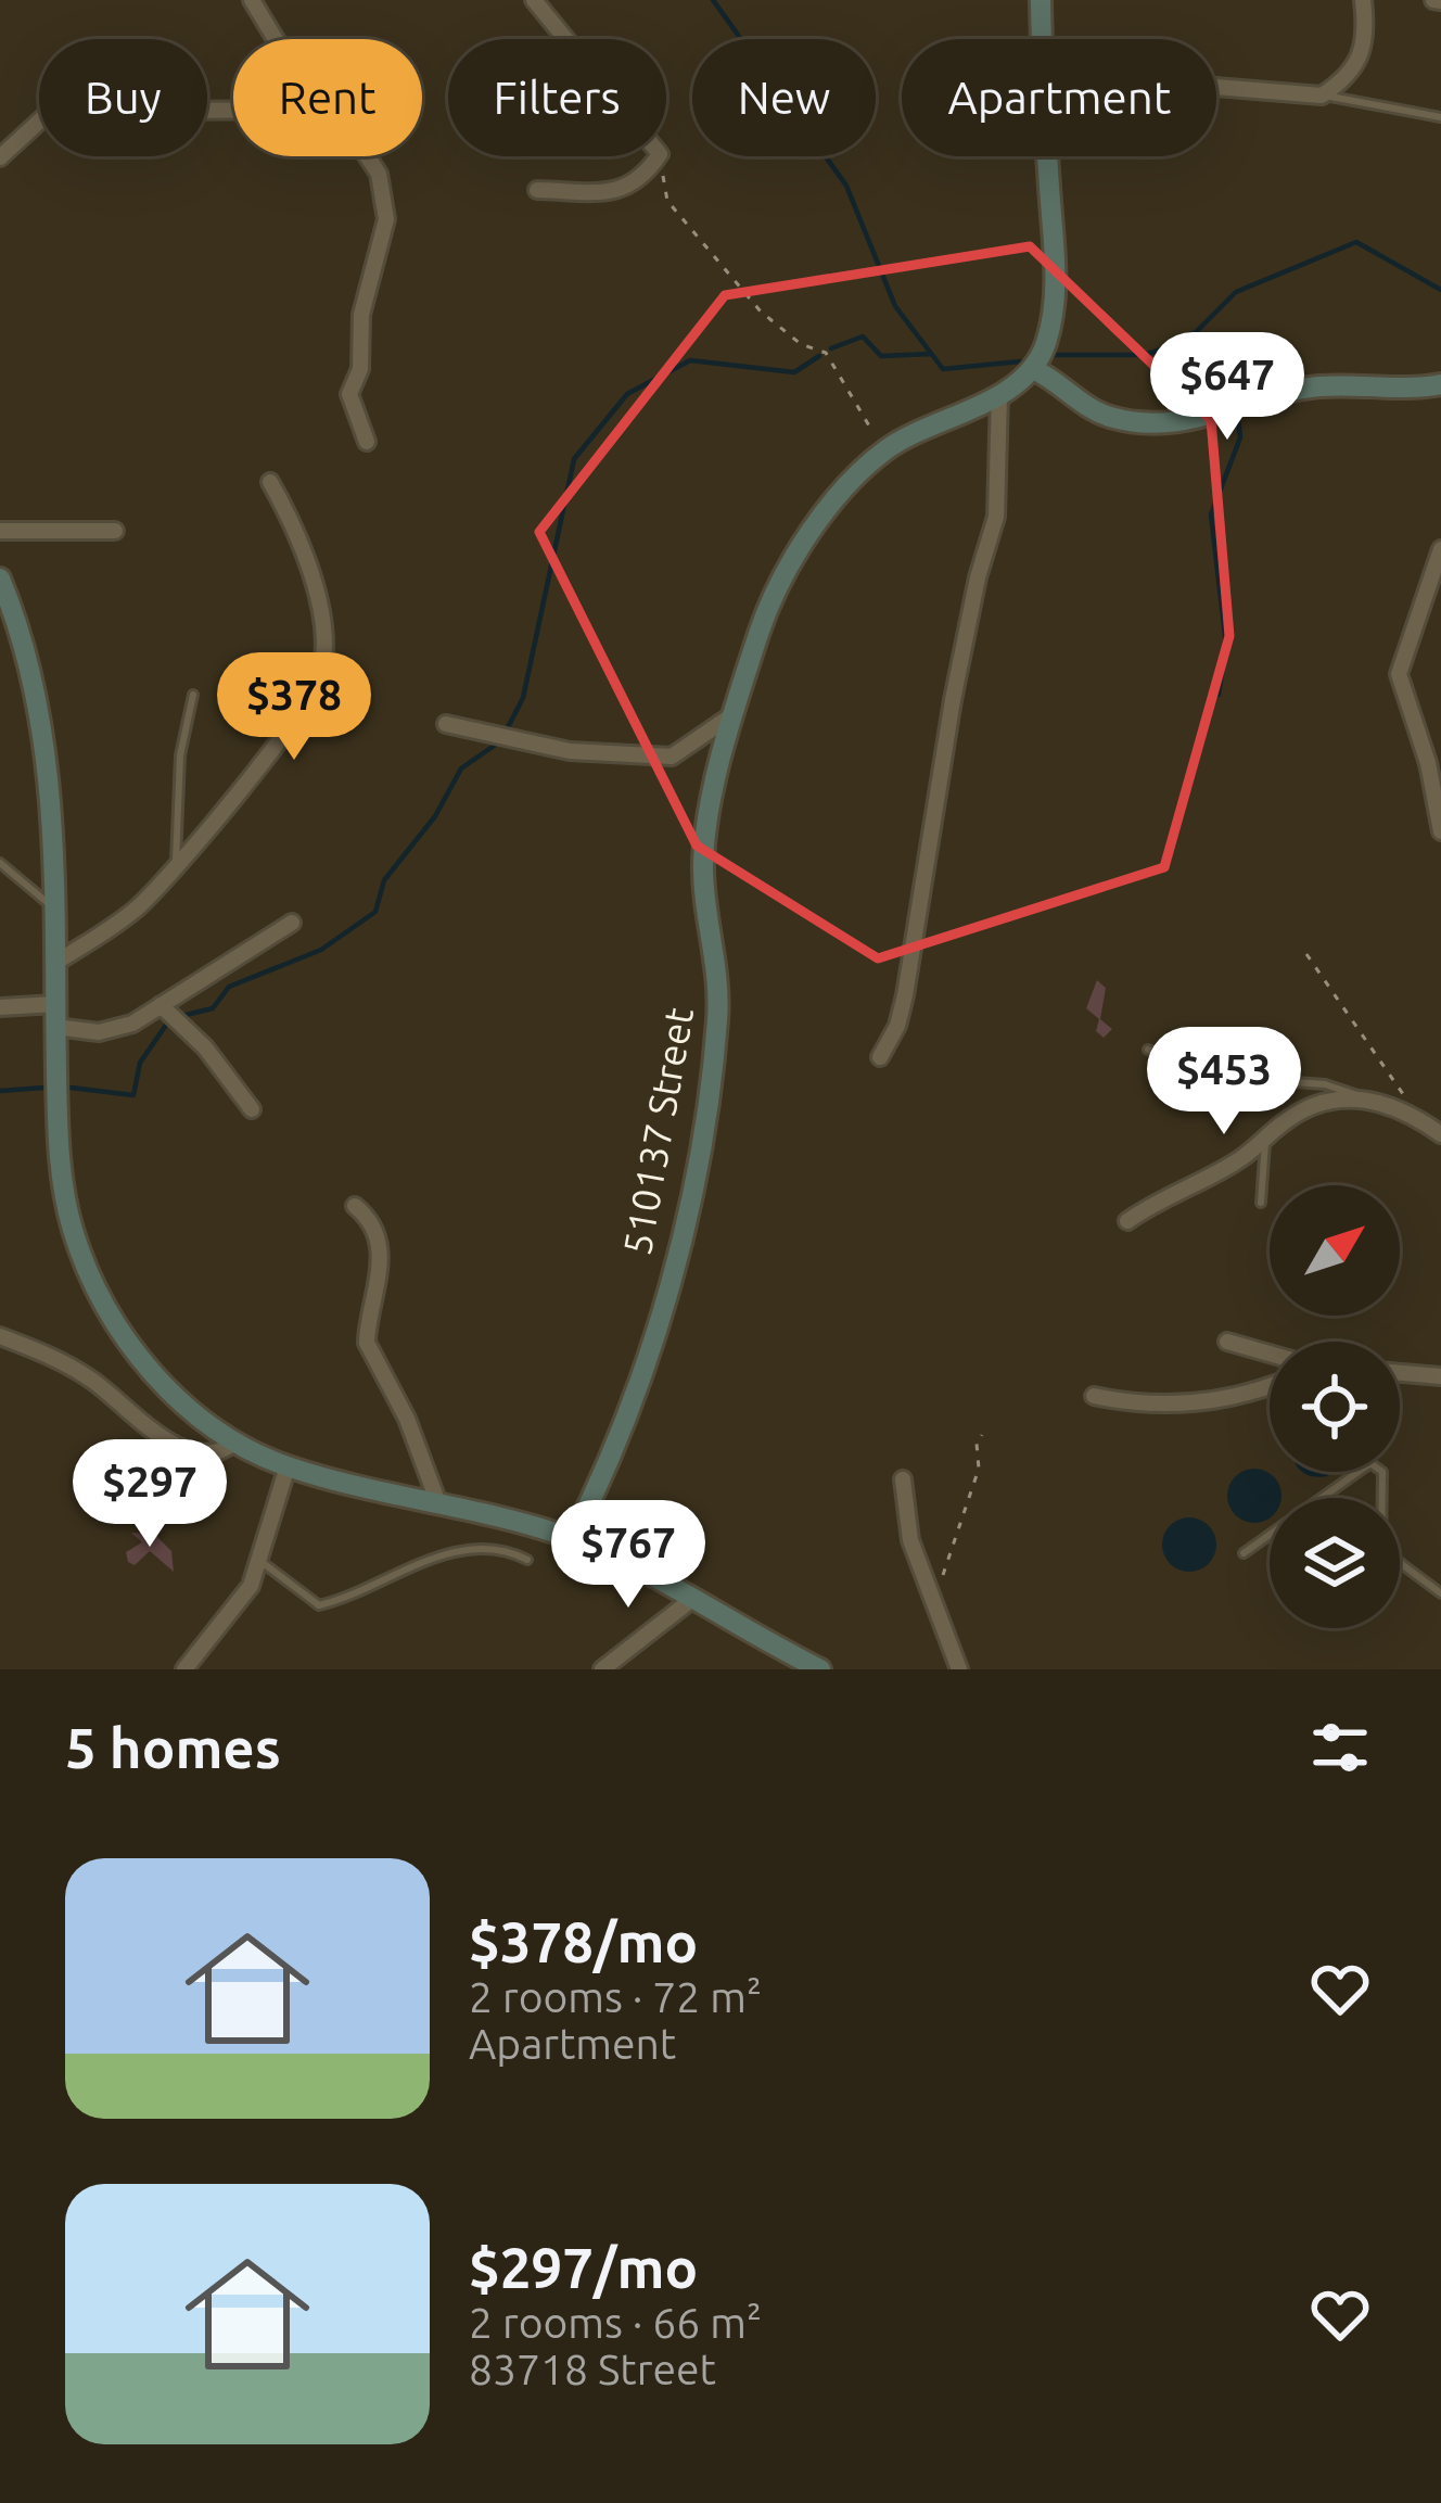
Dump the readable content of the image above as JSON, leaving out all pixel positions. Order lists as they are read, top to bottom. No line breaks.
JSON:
{"streets":{"street":["510137 Street"]},"north":"top right","page":{"chip":["Buy","Rent","Filters","New","Apartment"],"price":["$647","$378","$453","$297","$767"],"heading":"5 homes","list":[{"name":"$378/mo","note":"2 rooms · 72 m² · Apartment"},{"name":"$297/mo","note":"2 rooms · 66 m² · 83718 Street"}]}}
